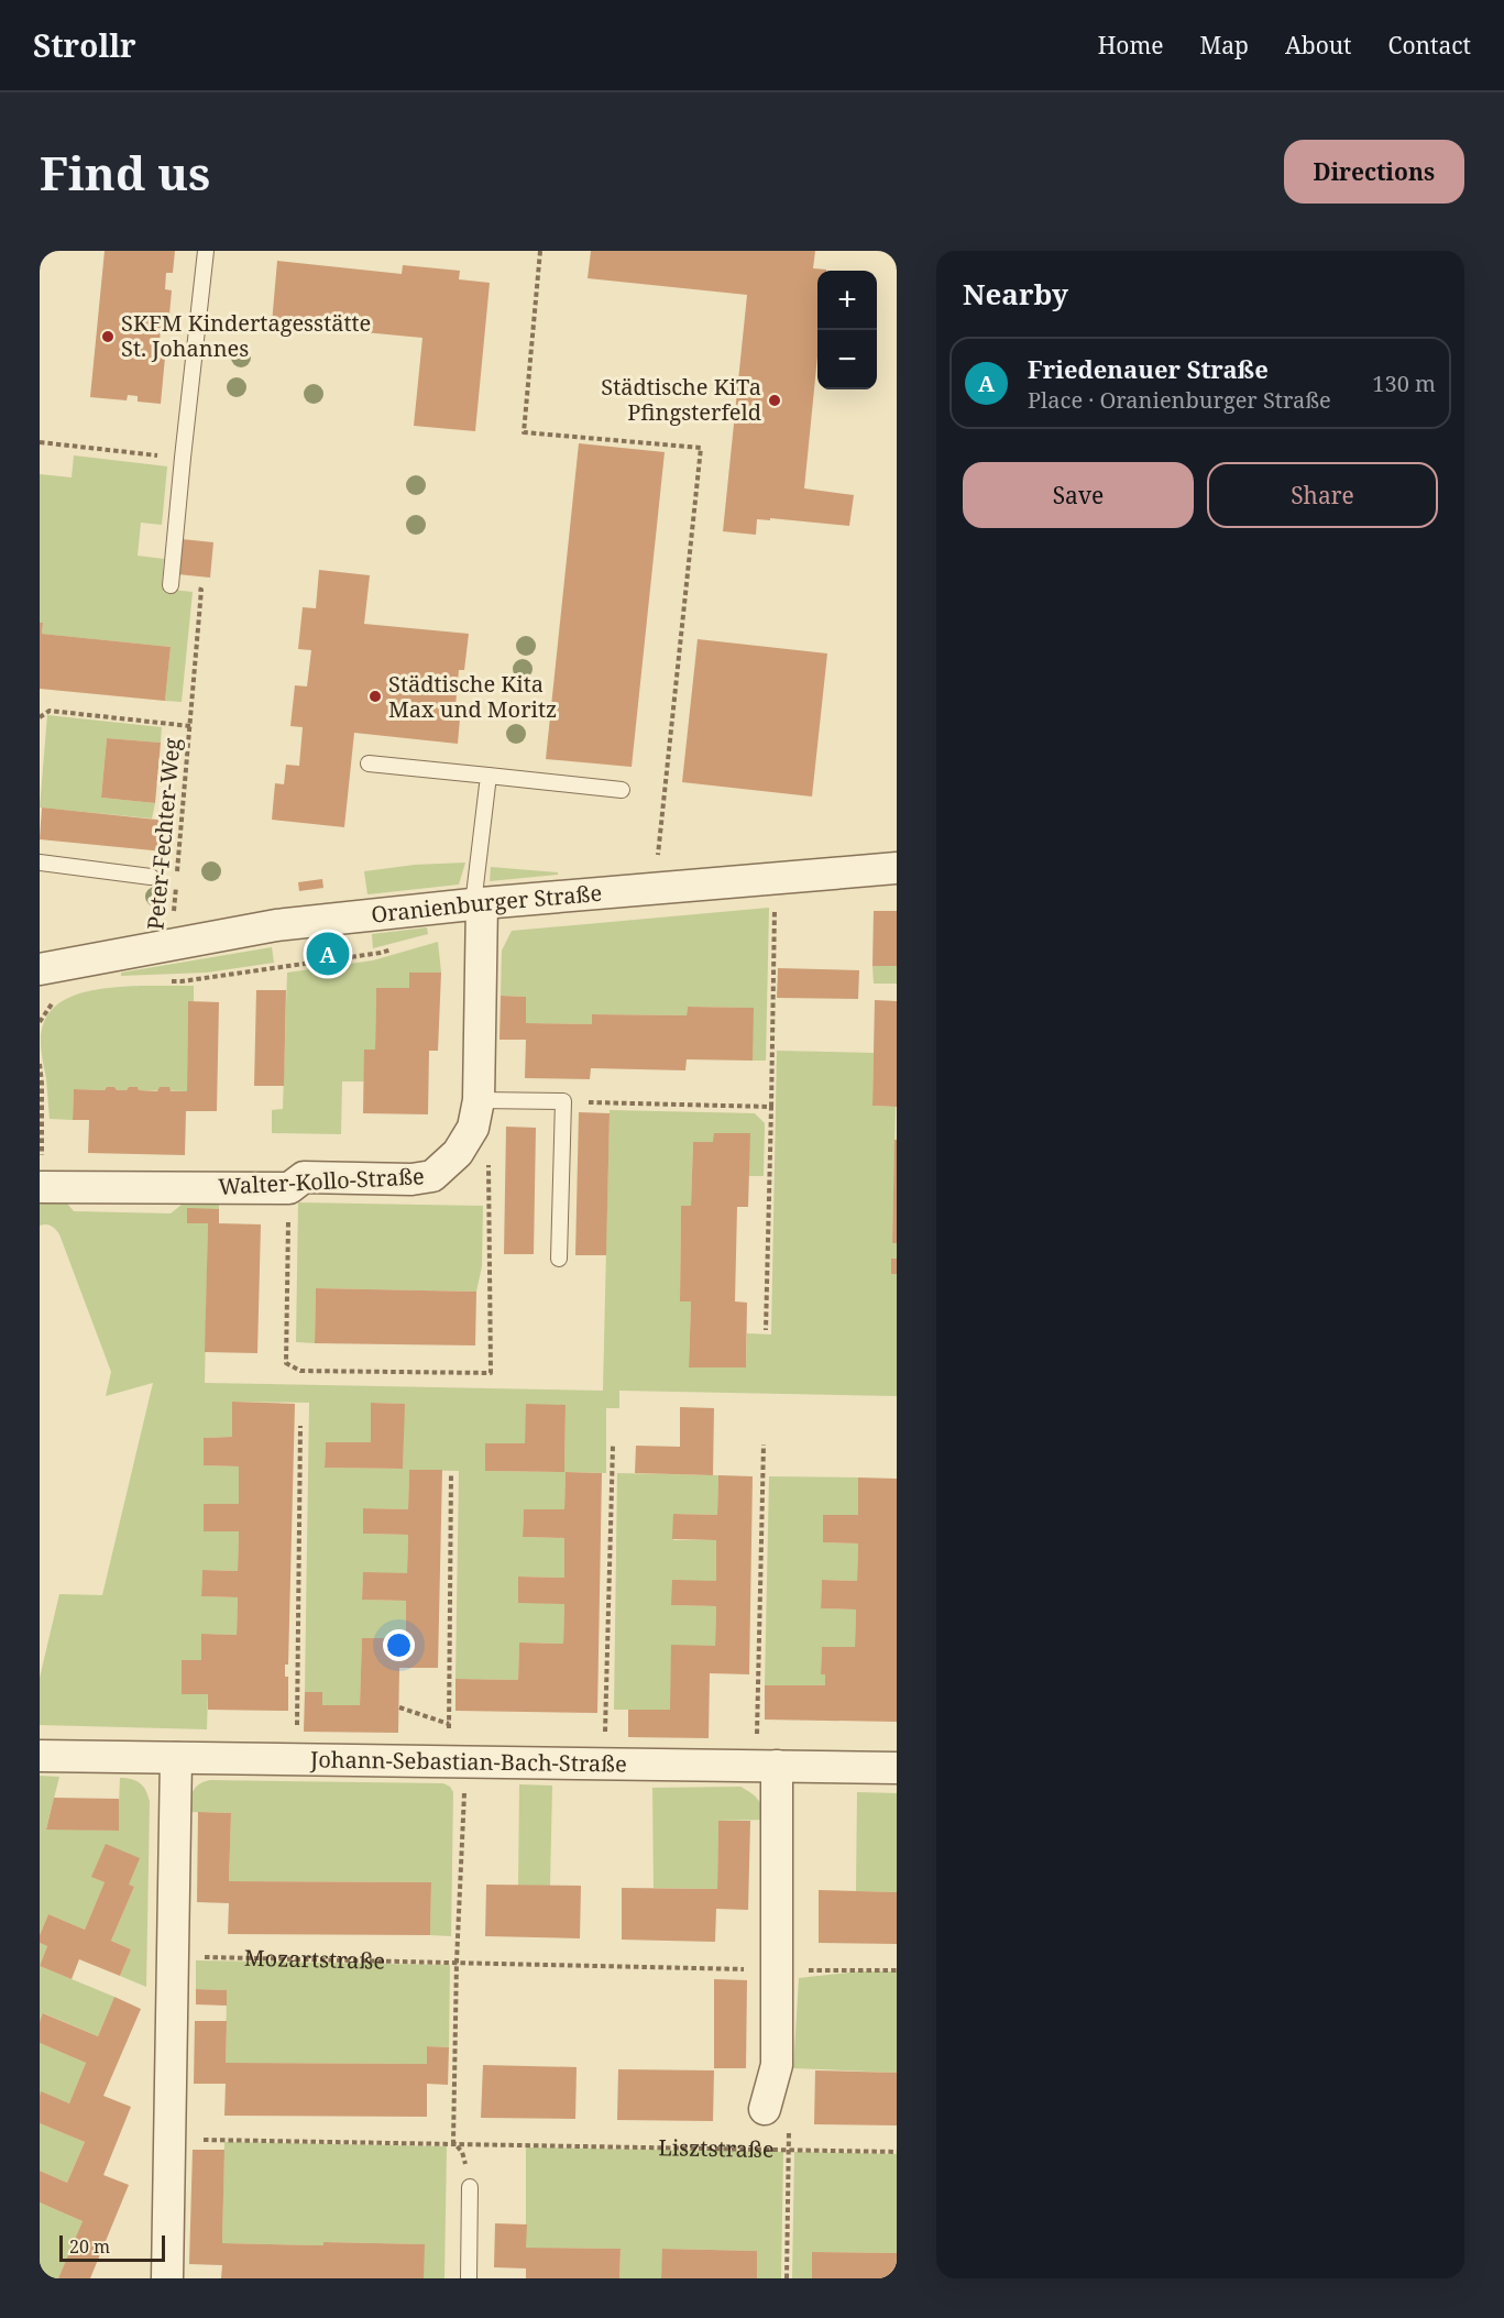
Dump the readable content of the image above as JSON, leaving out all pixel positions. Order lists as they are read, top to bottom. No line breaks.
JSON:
{"streets":{"street":["Oranienburger Straße","Walter-Kollo-Straße","Johann-Sebastian-Bach-Straße","Lisztstraße"],"path":["Peter-Fechter-Weg","Mozartstraße"]},"crossings":[["Peter-Fechter-Weg","Oranienburger Straße"],["Johann-Sebastian-Bach-Straße","Lisztstraße"],["Mozartstraße","Lisztstraße"]],"places":["SKFM Kindertagesstätte St. Johannes","Städtische KiTa Pfingsterfeld","Städtische Kita Max und Moritz"],"scale_bar":"20 m","page":{"header":"Strollr","nav":["Home","Map","About","Contact"],"buttons":["Directions",["Save","Share"]],"title":"Find us","heading":"Nearby","map_buttons":["+","−"],"list":[{"mark":"A","name":"Friedenauer Straße","note":"Place · Oranienburger Straße","value":"130 m"}],"pins":"A","scale":"20 m"}}
